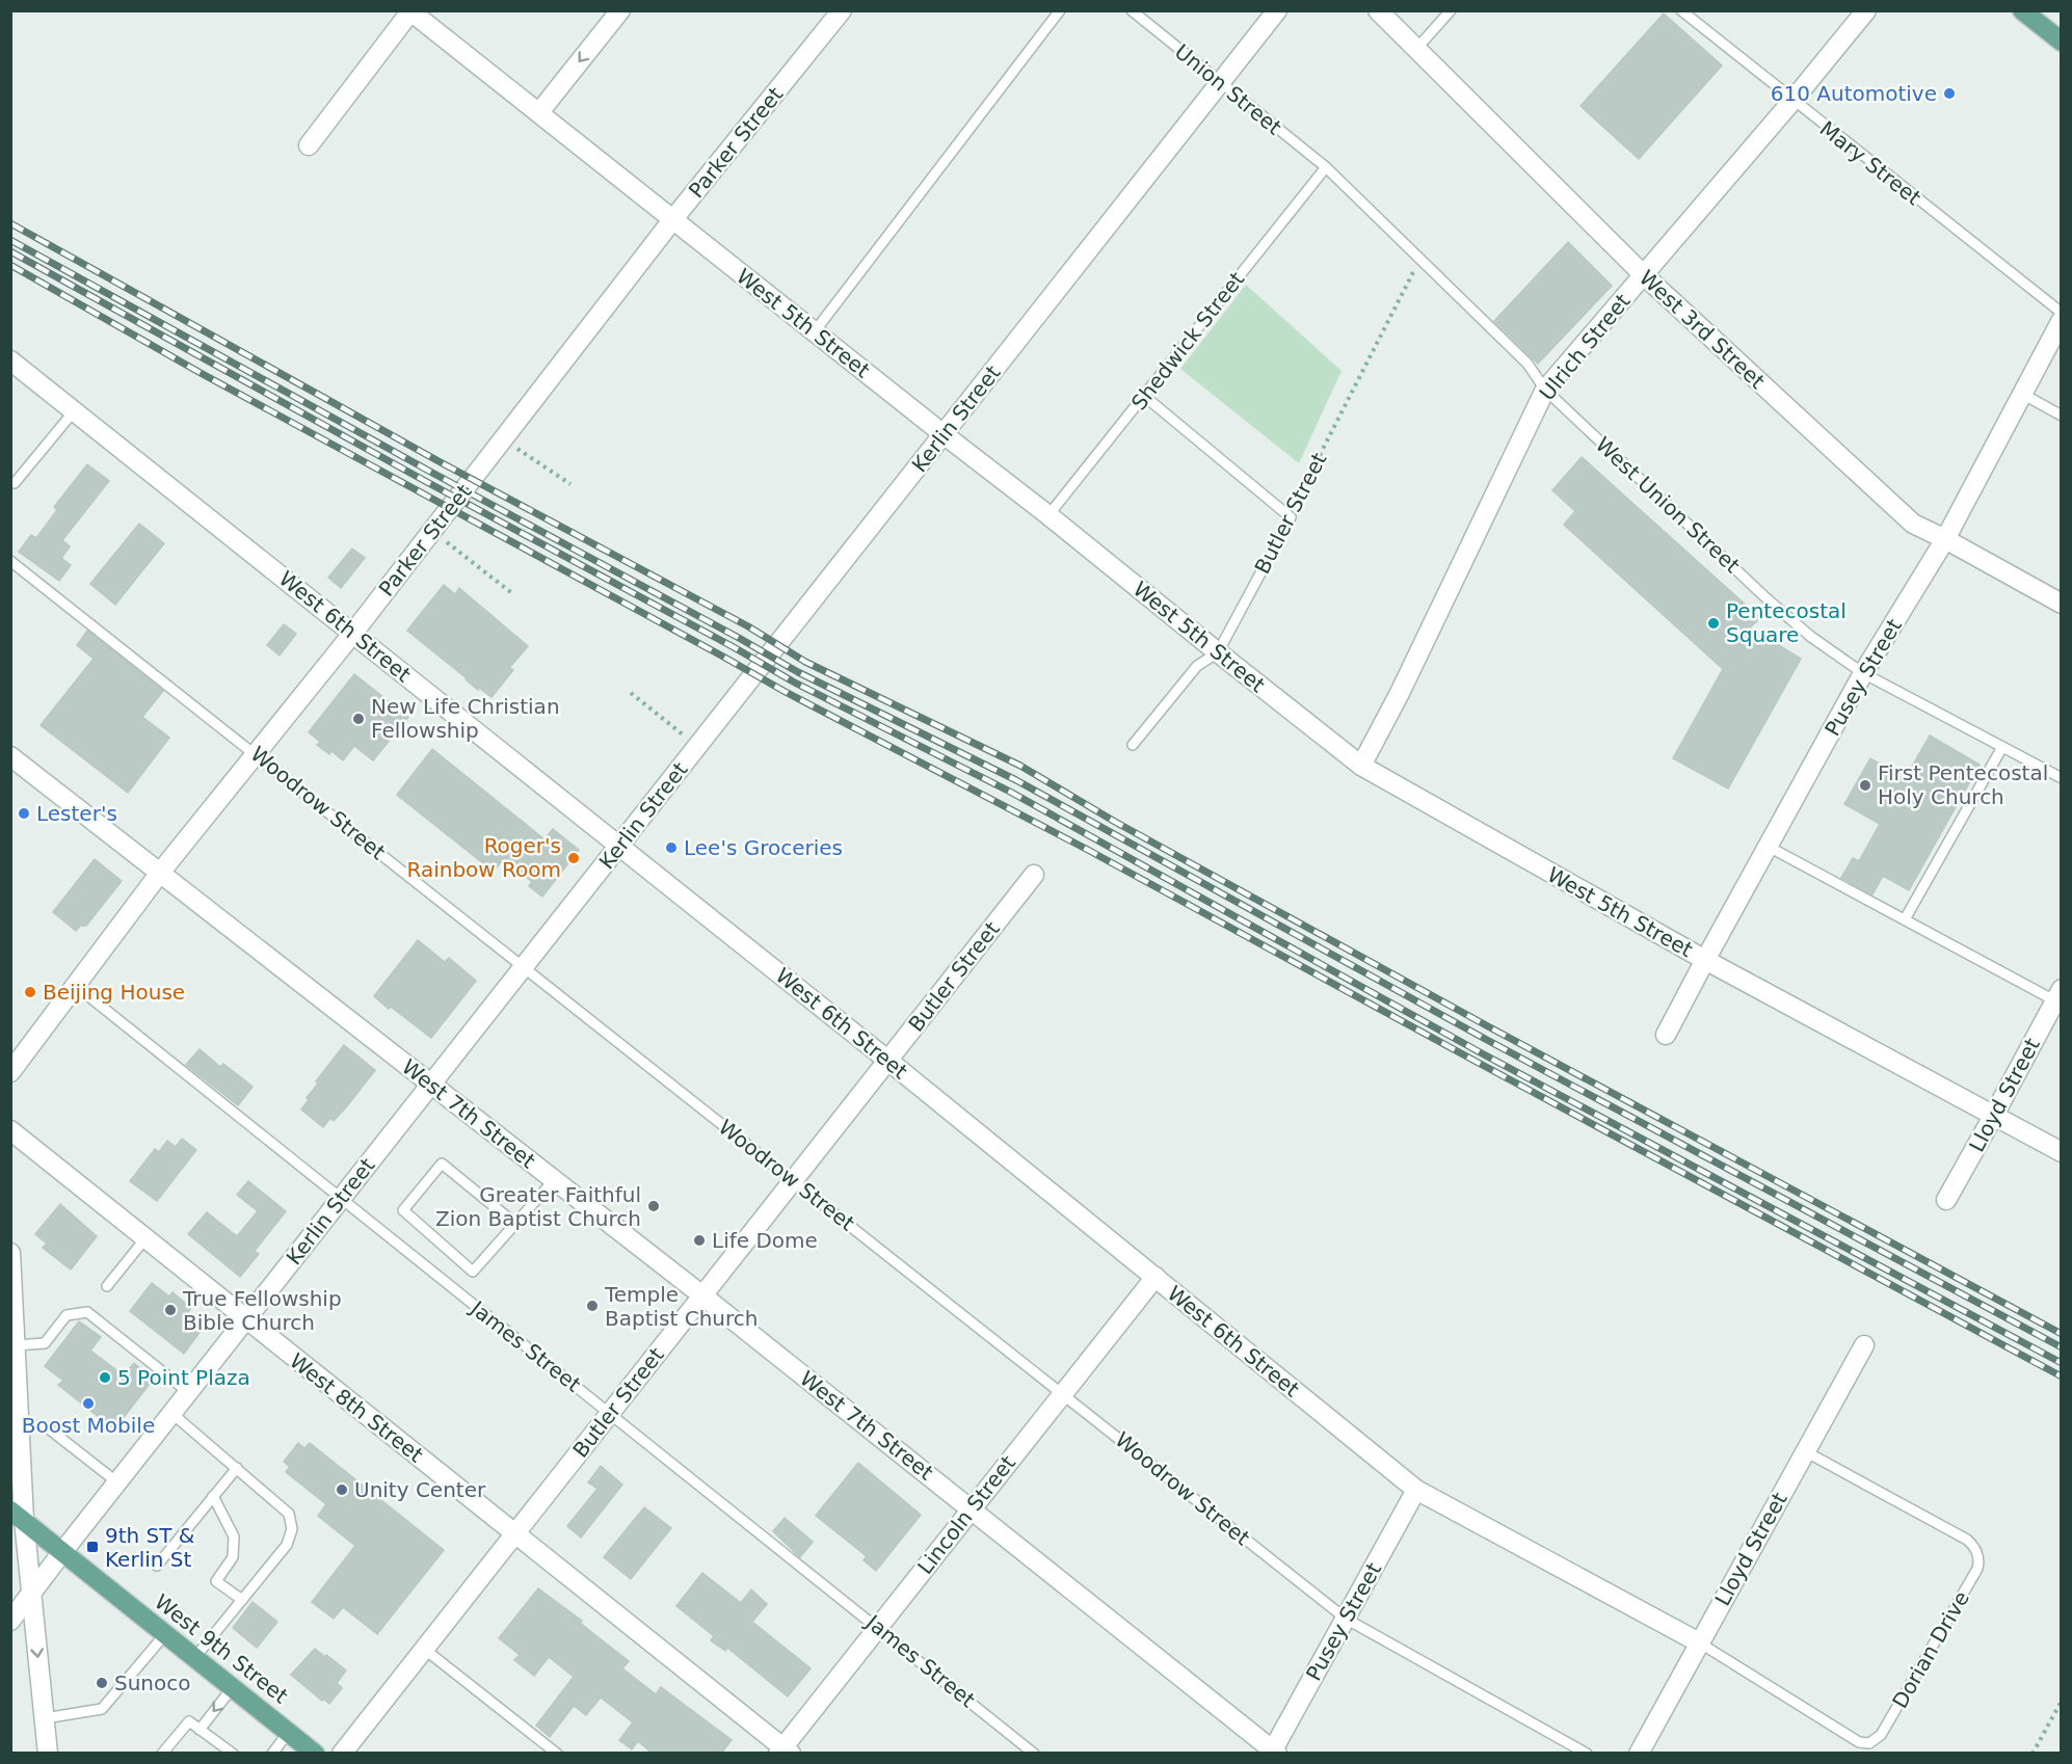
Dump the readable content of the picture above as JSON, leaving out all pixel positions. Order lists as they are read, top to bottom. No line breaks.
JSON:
{"streets":{"main road":["West 9th Street"],"street":["Parker Street","West 5th Street","West 3rd Street","Ulrich Street","Kerlin Street","Butler Street","West 6th Street","Pusey Street","Lloyd Street","West 7th Street","West 8th Street","Lincoln Street"],"lane":["Union Street","Mary Street","Shedwick Street","West Union Street","Woodrow Street","James Street","Dorian Drive"]},"crossings":[["Union Street","Shedwick Street"],["Union Street","Kerlin Street"],["Union Street","West Union Street"],["Parker Street","West 5th Street"],["Parker Street","West 6th Street"],["Parker Street","Woodrow Street"],["Parker Street","West 7th Street"],["Parker Street","James Street"],["Mary Street","Ulrich Street"],["West 5th Street","Shedwick Street"],["West 5th Street","Ulrich Street"],["West 5th Street","Kerlin Street"],["West 5th Street","Butler Street"],["West 5th Street","Pusey Street"],["West 5th Street","Lloyd Street"],["West 3rd Street","Ulrich Street"],["West 3rd Street","Pusey Street"],["Shedwick Street","West Union Street"],["Ulrich Street","West Union Street"],["Kerlin Street","West 6th Street"],["Kerlin Street","Woodrow Street"],["Kerlin Street","West 7th Street"],["Kerlin Street","James Street"],["Kerlin Street","West 8th Street"],["Kerlin Street","West 9th Street"],["West Union Street","Butler Street"],["West Union Street","Pusey Street"],["Butler Street","West 6th Street"],["Butler Street","Woodrow Street"],["Butler Street","West 7th Street"],["Butler Street","James Street"],["Butler Street","West 8th Street"],["West 6th Street","Pusey Street"],["West 6th Street","Lloyd Street"],["West 6th Street","Lincoln Street"],["West 6th Street","Dorian Drive"],["Pusey Street","Woodrow Street"],["Pusey Street","West 7th Street"],["Woodrow Street","Lincoln Street"],["Lloyd Street","Dorian Drive"],["West 7th Street","Lincoln Street"],["James Street","Lincoln Street"],["West 8th Street","Lincoln Street"]],"places":{"other":["610 Automotive","Pentecostal Square","New Life Christian Fellowship","First Pentecostal Holy Church","Lester's","Lee's Groceries","Roger's Rainbow Room","Beijing House","Greater Faithful Zion Baptist Church","Life Dome","Temple Baptist Church","True Fellowship Bible Church","5 Point Plaza","Boost Mobile","Unity Center","Sunoco"],"transit":["9th ST & Kerlin St"]}}
